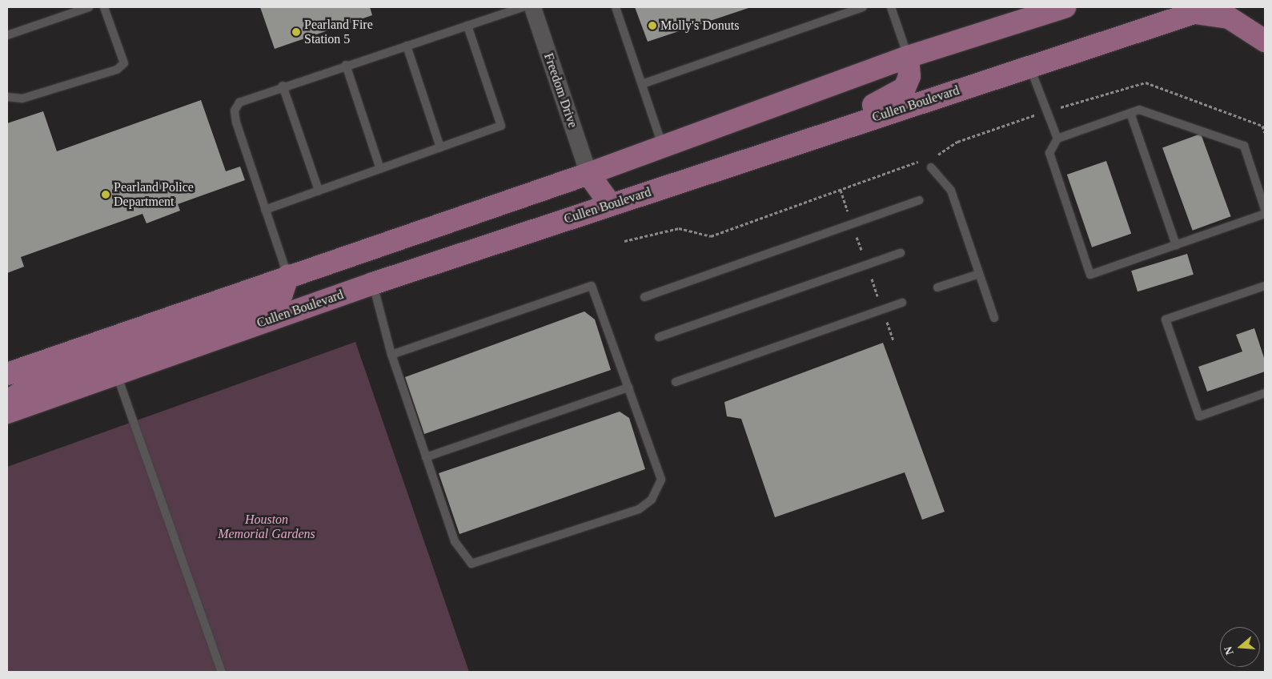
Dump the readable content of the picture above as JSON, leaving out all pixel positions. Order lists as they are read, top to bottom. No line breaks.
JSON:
{"streets":{"main road":["Cullen Boulevard"],"street":["Freedom Drive"]},"parks":["Houston Memorial Gardens"],"places":["Molly's Donuts","Pearland Fire Station 5","Pearland Police Department"],"north":"left"}
